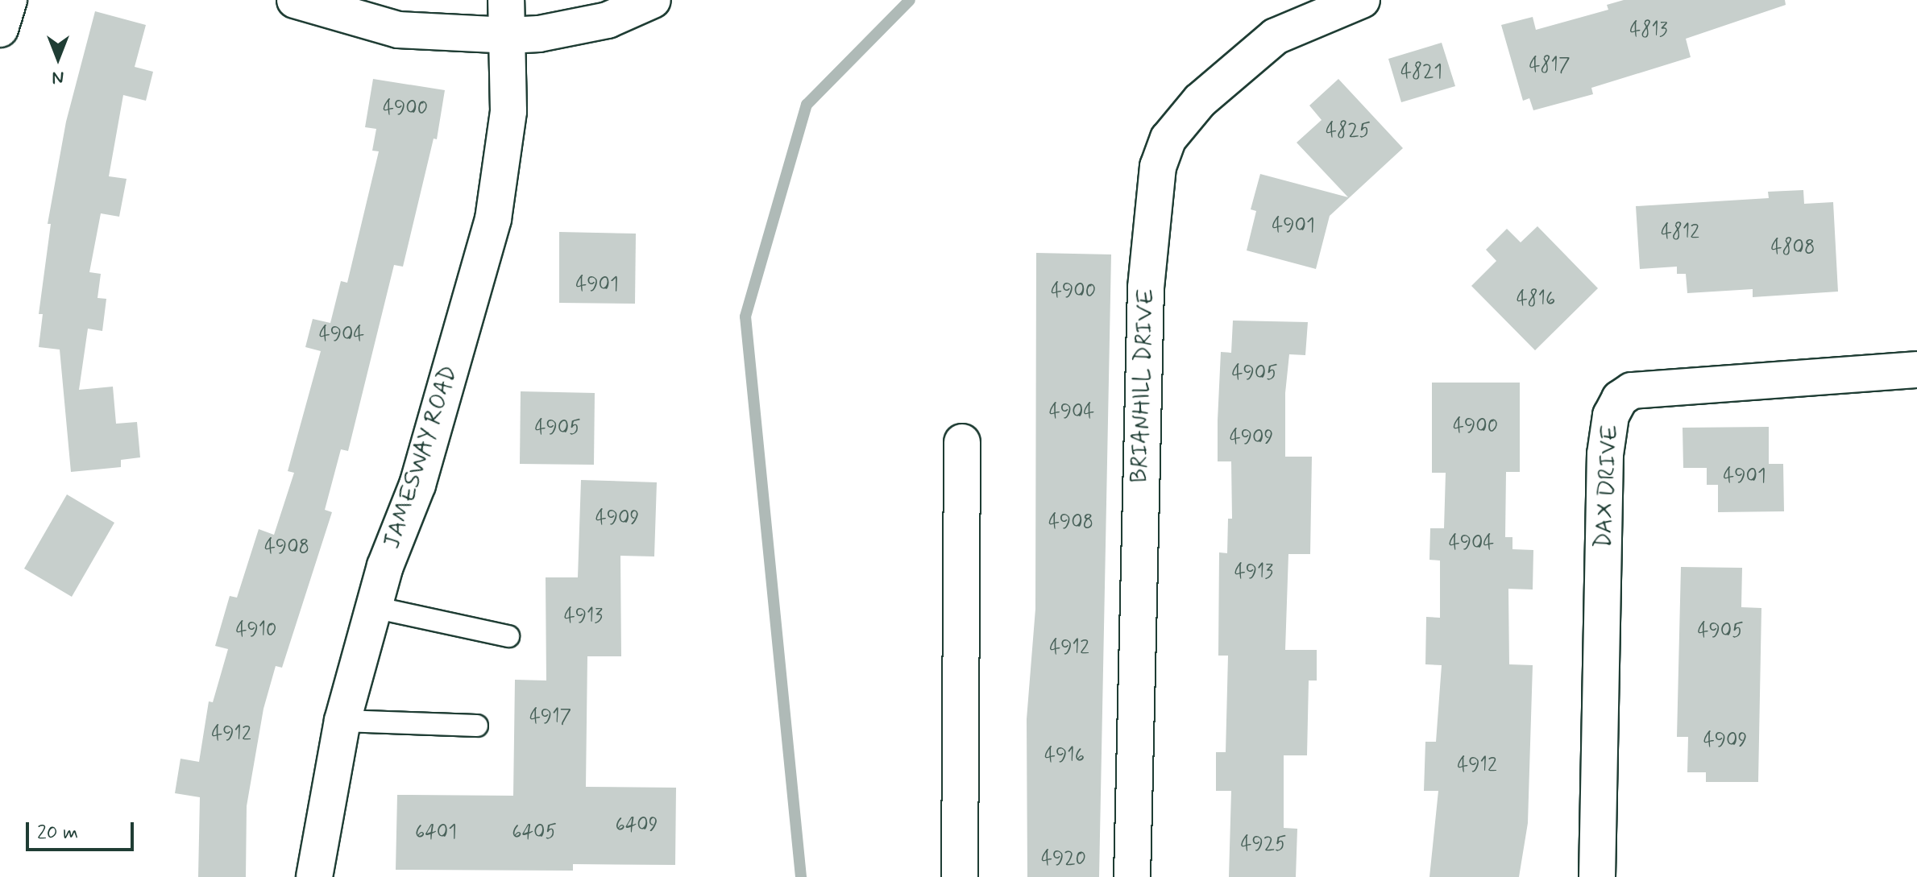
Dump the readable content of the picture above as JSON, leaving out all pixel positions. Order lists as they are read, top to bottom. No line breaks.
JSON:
{"streets":{"street":["BRIANHILL DRIVE","JAMESWAY ROAD","DAX DRIVE"]},"house_numbers":["4813","4817","4821","4900","4825","4901","4812","4808","4901","4900","4816","4904","4905","4904","4900","4905","4909","4901","4909","4908","4904","4908","4913","4913","4910","4905","4912","4917","4912","4909","4916","4912","6409","6401","6405","4925","4920"],"scale_bar":"20 m","north":"bottom"}
